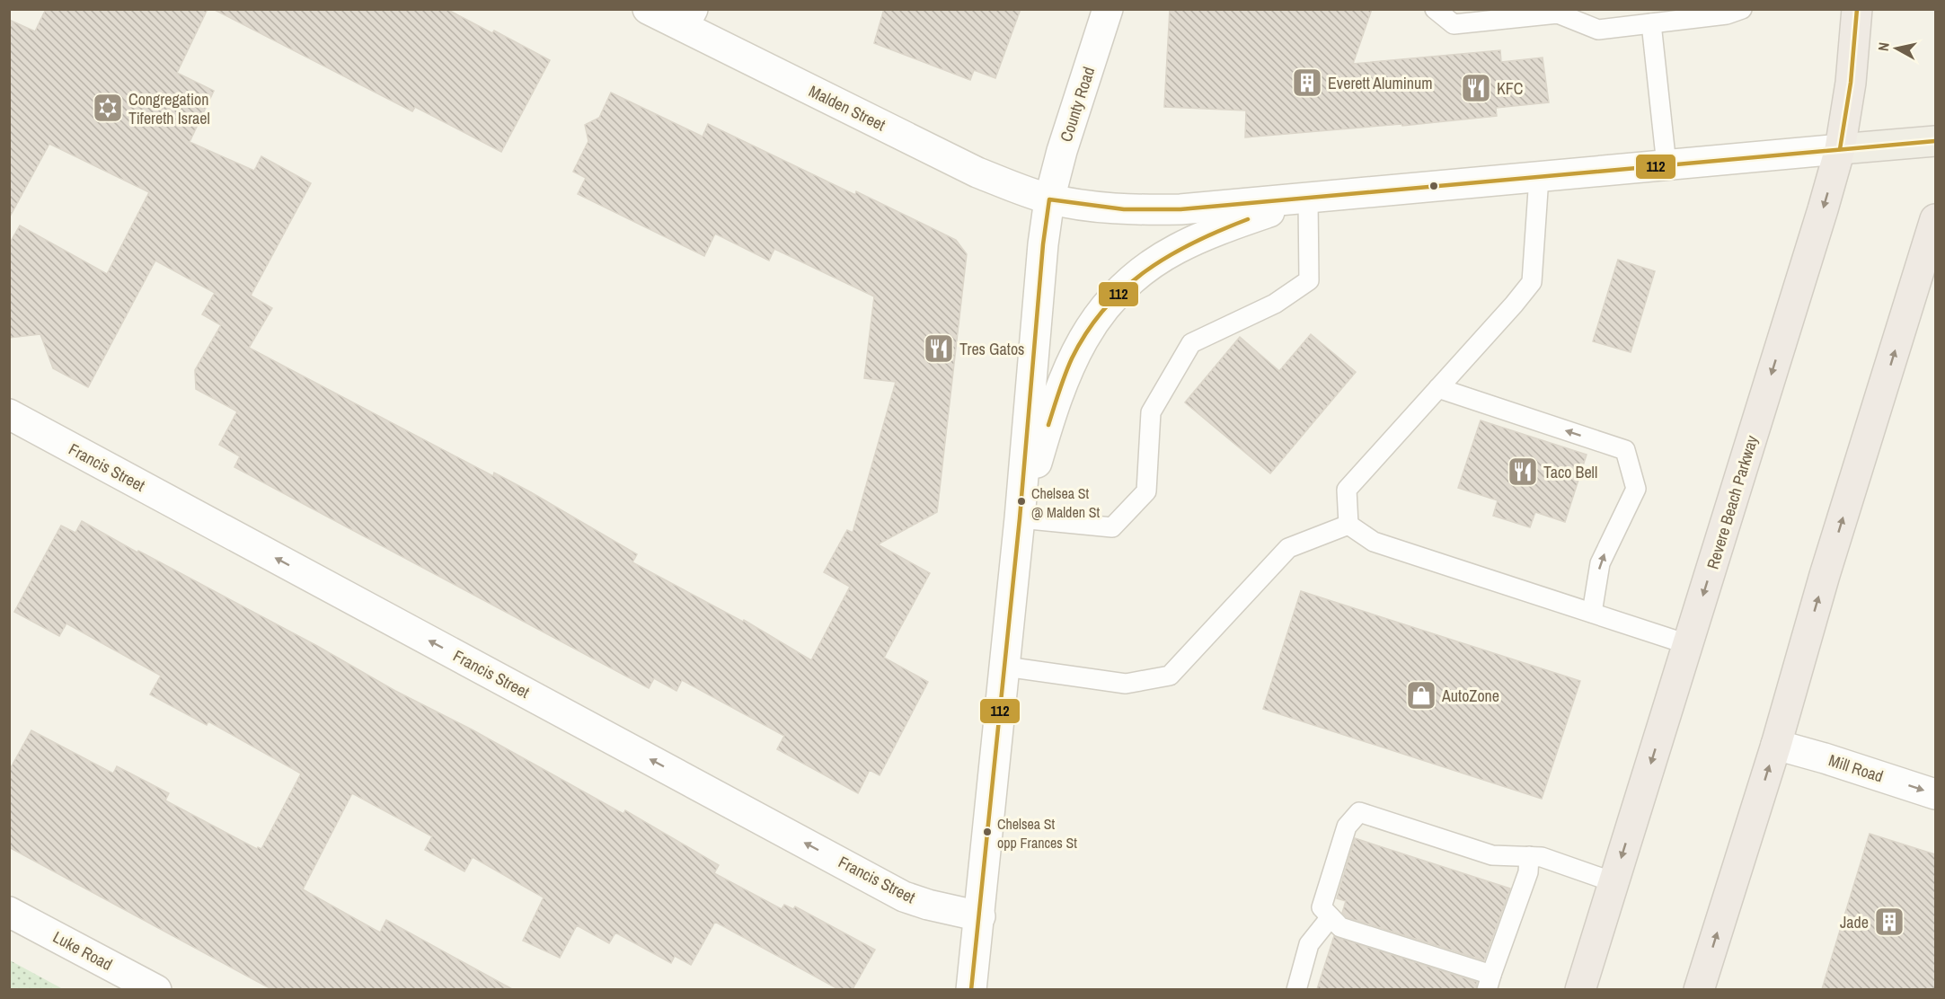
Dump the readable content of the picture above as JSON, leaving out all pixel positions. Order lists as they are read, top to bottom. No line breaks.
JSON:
{"streets":{"highway":["Revere Beach Parkway"],"street":["County Road","Malden Street","Francis Street","Mill Road","Luke Road"]},"crossings":[["County Road","Malden Street"]],"one_way":["Francis Street","Mill Road"],"places":{"building":["Everett Aluminum","Jade"],"restaurant":["KFC","Tres Gatos","Taco Bell"],"synagogue":["Congregation Tifereth Israel"],"other":["Chelsea St @ Malden St","Chelsea St opp Frances St"],"shop":["AutoZone"]},"lines":["transit line 112"],"north":"left"}
